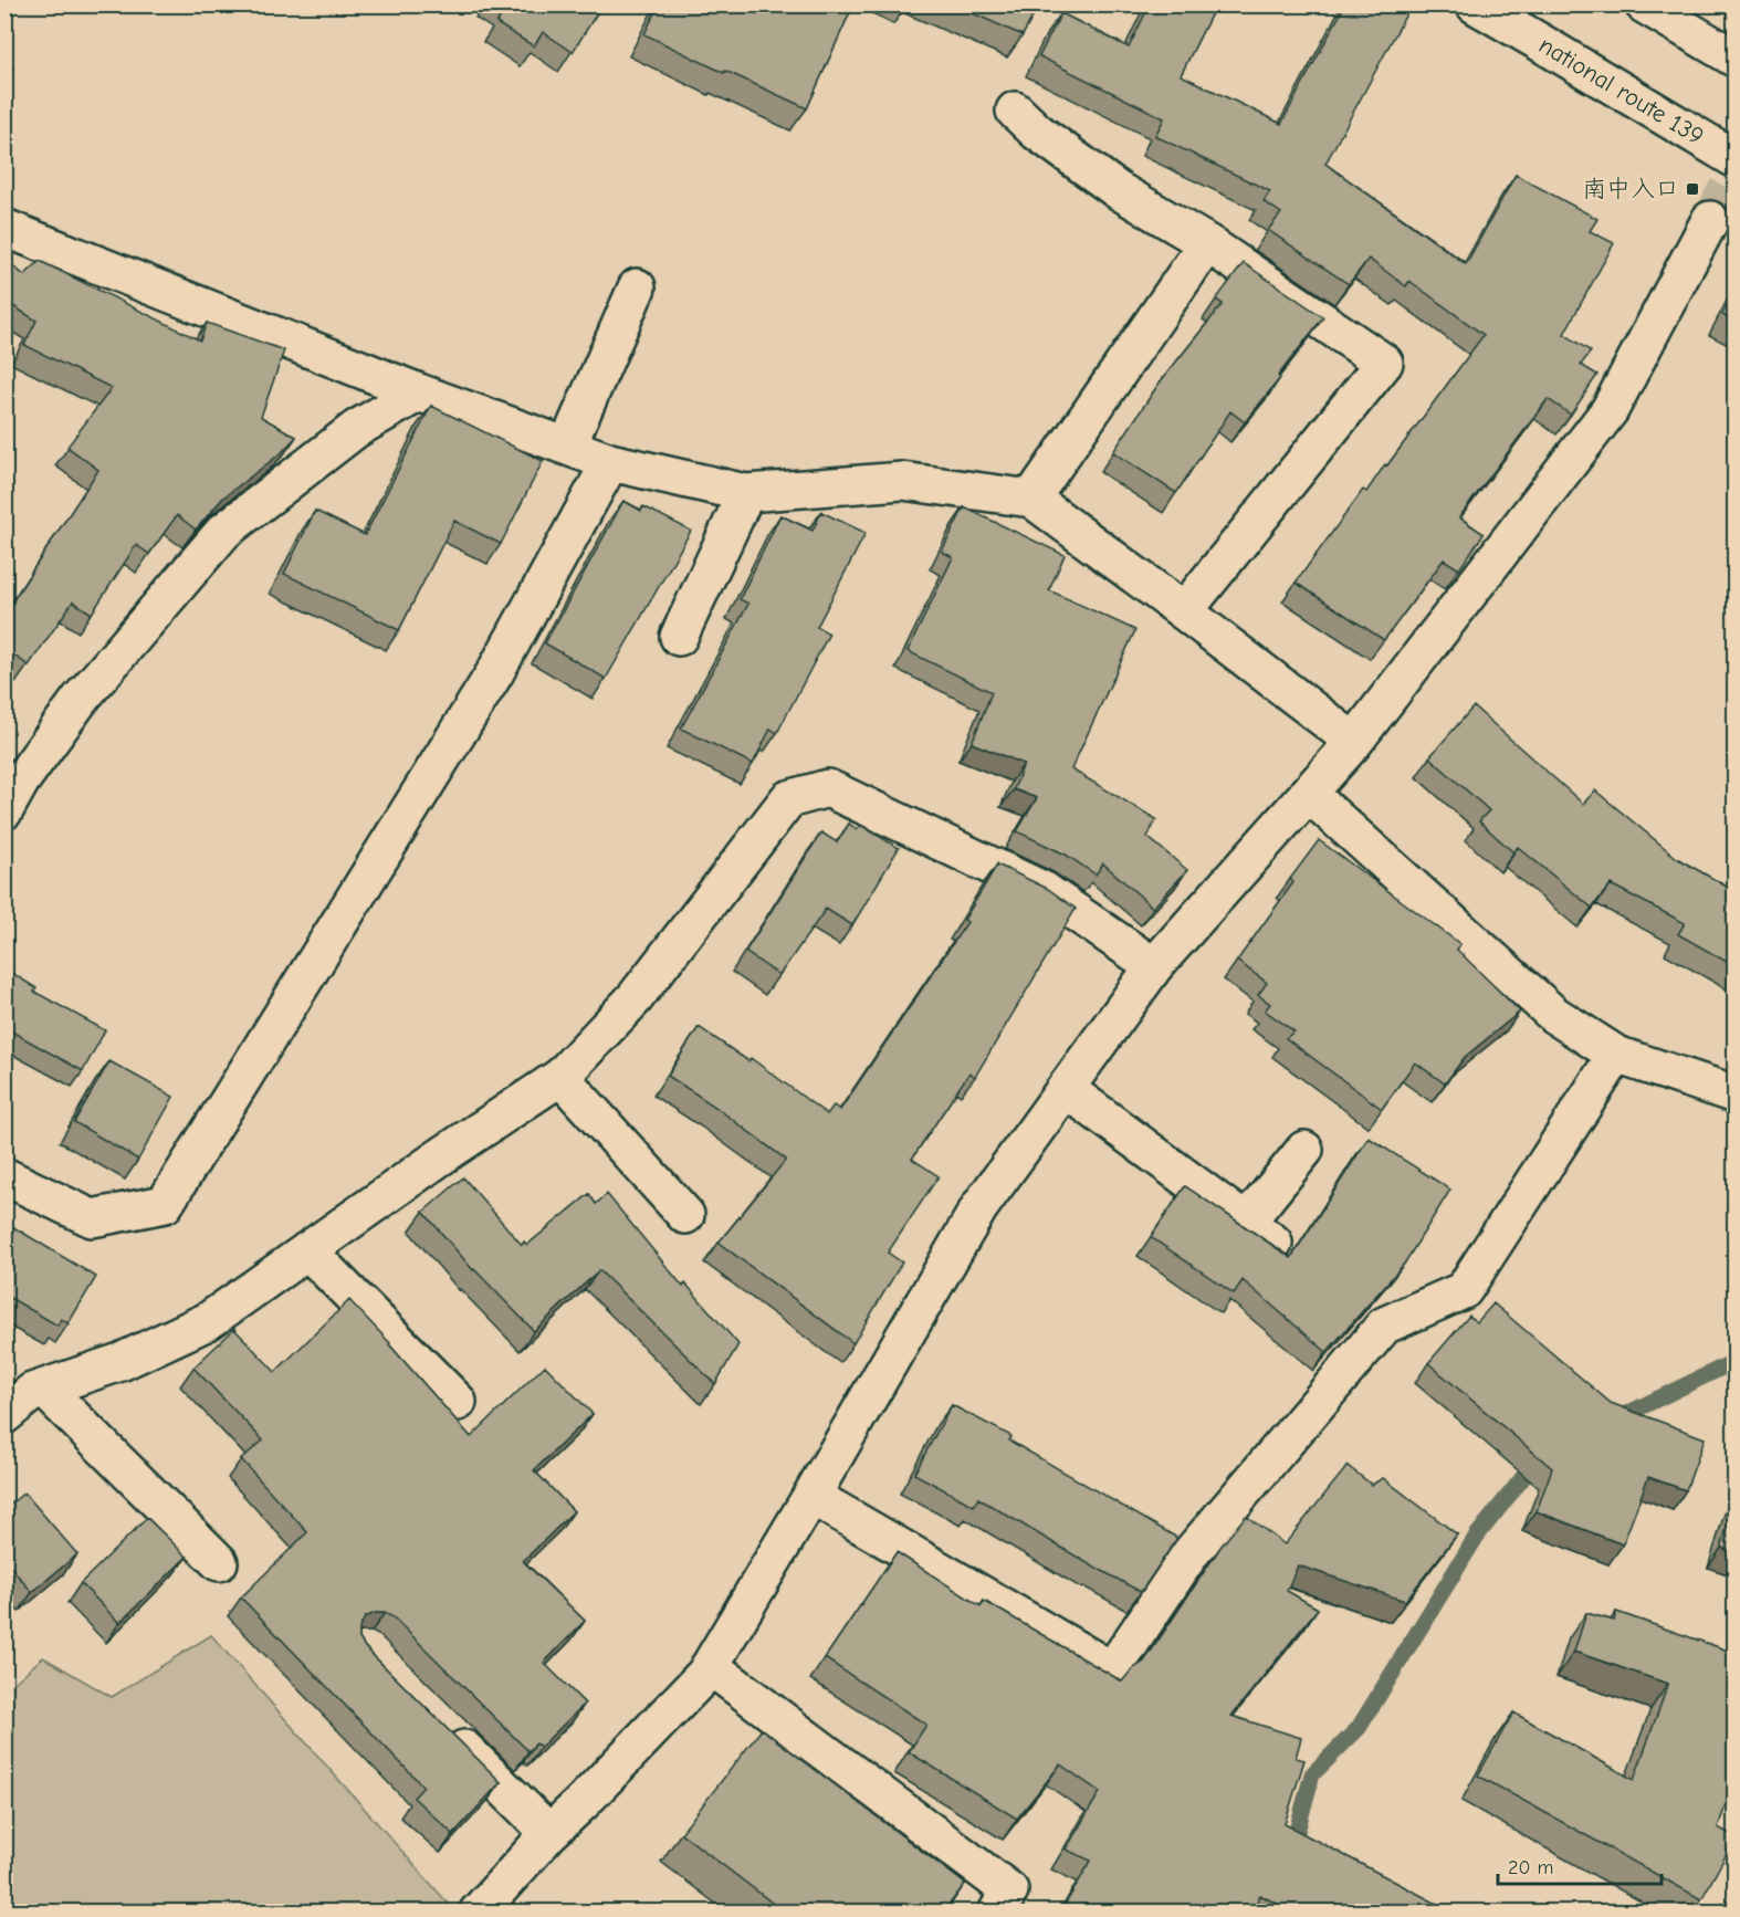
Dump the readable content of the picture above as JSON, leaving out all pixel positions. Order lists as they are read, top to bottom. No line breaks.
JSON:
{"streets":{"main road":["national route 139"]},"places":{"transit":["南中入口"]},"scale_bar":"20 m"}
